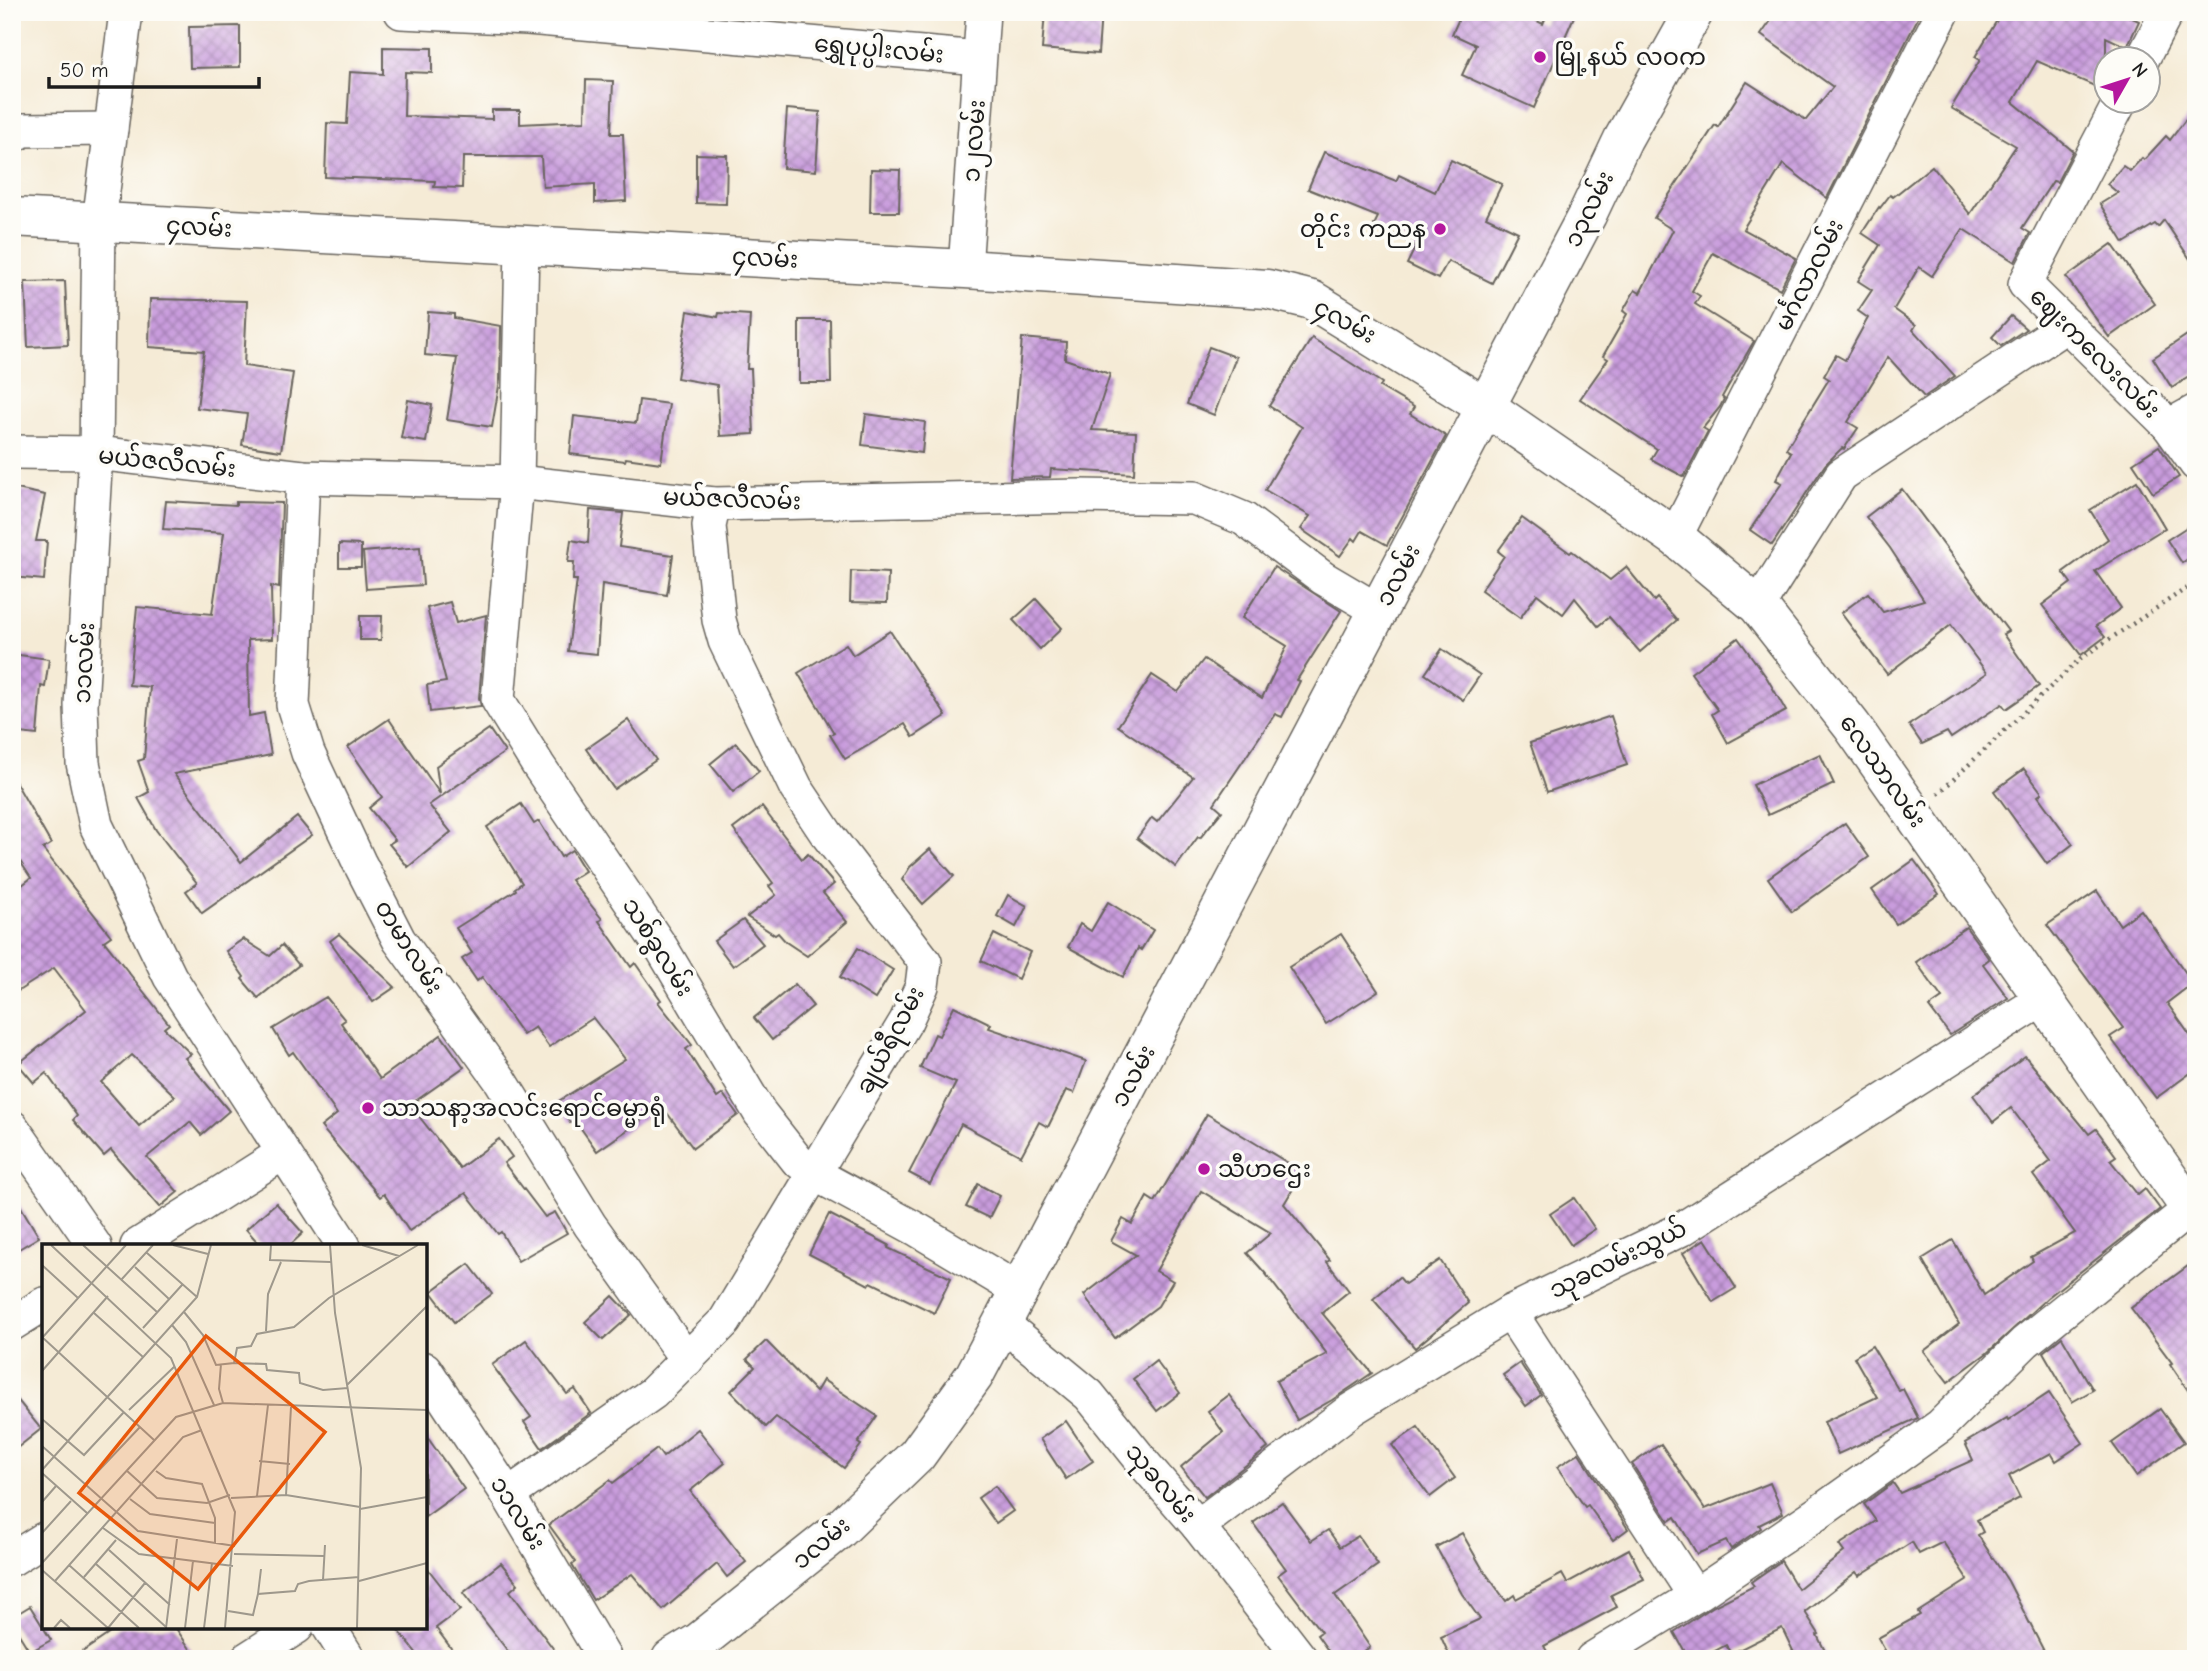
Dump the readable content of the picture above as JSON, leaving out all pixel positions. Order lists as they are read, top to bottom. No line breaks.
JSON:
{"streets":{"street":["ရွှေပုပ္ပါးလမ်း","၁၂လမ်း","၁၃လမ်း","၄လမ်း","မင်္ဂလာလမ်း","ဈေးကလေးလမ်း","မယ်ဇလီလမ်း","၁လမ်း","၁၁လမ်း","လေသာလမ်း","တမာလမ်း","သစ်ခွလမ်း","ချယ်ရီလမ်း","သုခလမ်းသွယ်","သုခလမ်း"]},"crossings":[["ရွှေပုပ္ပါးလမ်း","၁၂လမ်း"],["၁၂လမ်း","၄လမ်း"],["၁၃လမ်း","၄လမ်း"],["၁၃လမ်း","၁လမ်း"],["၁၃လမ်း","လေသာလမ်း"],["၄လမ်း","၁လမ်း"],["၄လမ်း","၁၁လမ်း"],["၄လမ်း","လေသာလမ်း"],["၄လမ်း","သစ်ခွလမ်း"],["မင်္ဂလာလမ်း","လေသာလမ်း"],["မယ်ဇလီလမ်း","၁လမ်း"],["မယ်ဇလီလမ်း","၁၁လမ်း"],["မယ်ဇလီလမ်း","တမာလမ်း"],["မယ်ဇလီလမ်း","သစ်ခွလမ်း"],["မယ်ဇလီလမ်း","ချယ်ရီလမ်း"],["၁လမ်း","လေသာလမ်း"],["၁လမ်း","သစ်ခွလမ်း"],["၁လမ်း","သုခလမ်း"],["၁၁လမ်း","ချယ်ရီလမ်း"],["လေသာလမ်း","သုခလမ်းသွယ်"],["တမာလမ်း","ချယ်ရီလမ်း"],["သစ်ခွလမ်း","ချယ်ရီလမ်း"],["သစ်ခွလမ်း","သုခလမ်း"],["သုခလမ်းသွယ်","သုခလမ်း"]],"places":["မြို့နယ် လဝက","တိုင်း ကညန","သာသနာ့အလင်းရောင်ဓမ္မာရုံ","သီဟဌေး"],"scale_bar":"50 m","north":"top right"}
